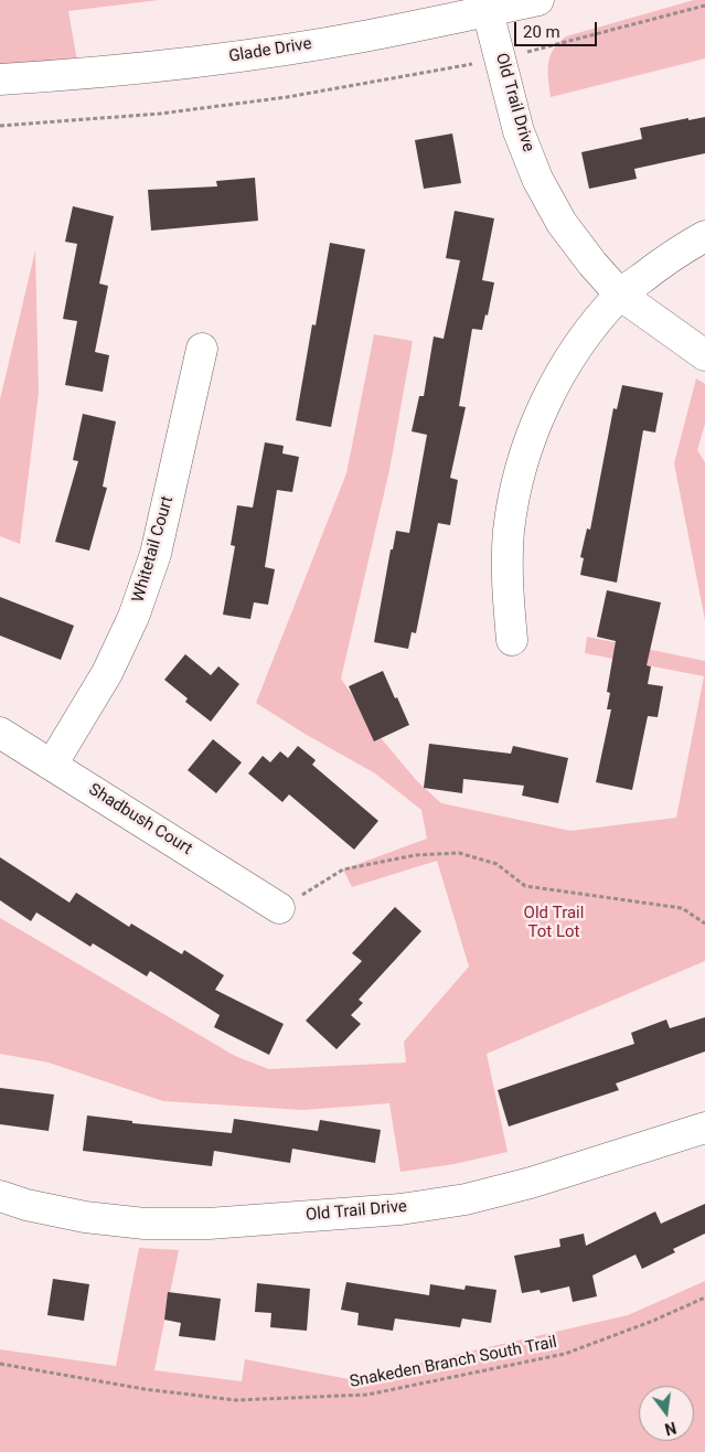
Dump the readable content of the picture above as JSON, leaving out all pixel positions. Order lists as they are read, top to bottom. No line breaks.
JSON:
{"streets":{"street":["Glade Drive","Old Trail Drive","Whitetail Court","Shadbush Court"],"path":["Snakeden Branch South Trail"]},"crossings":[["Glade Drive","Old Trail Drive"],["Whitetail Court","Shadbush Court"]],"parks":["Old Trail Tot Lot"],"scale_bar":"20 m","north":"bottom"}
